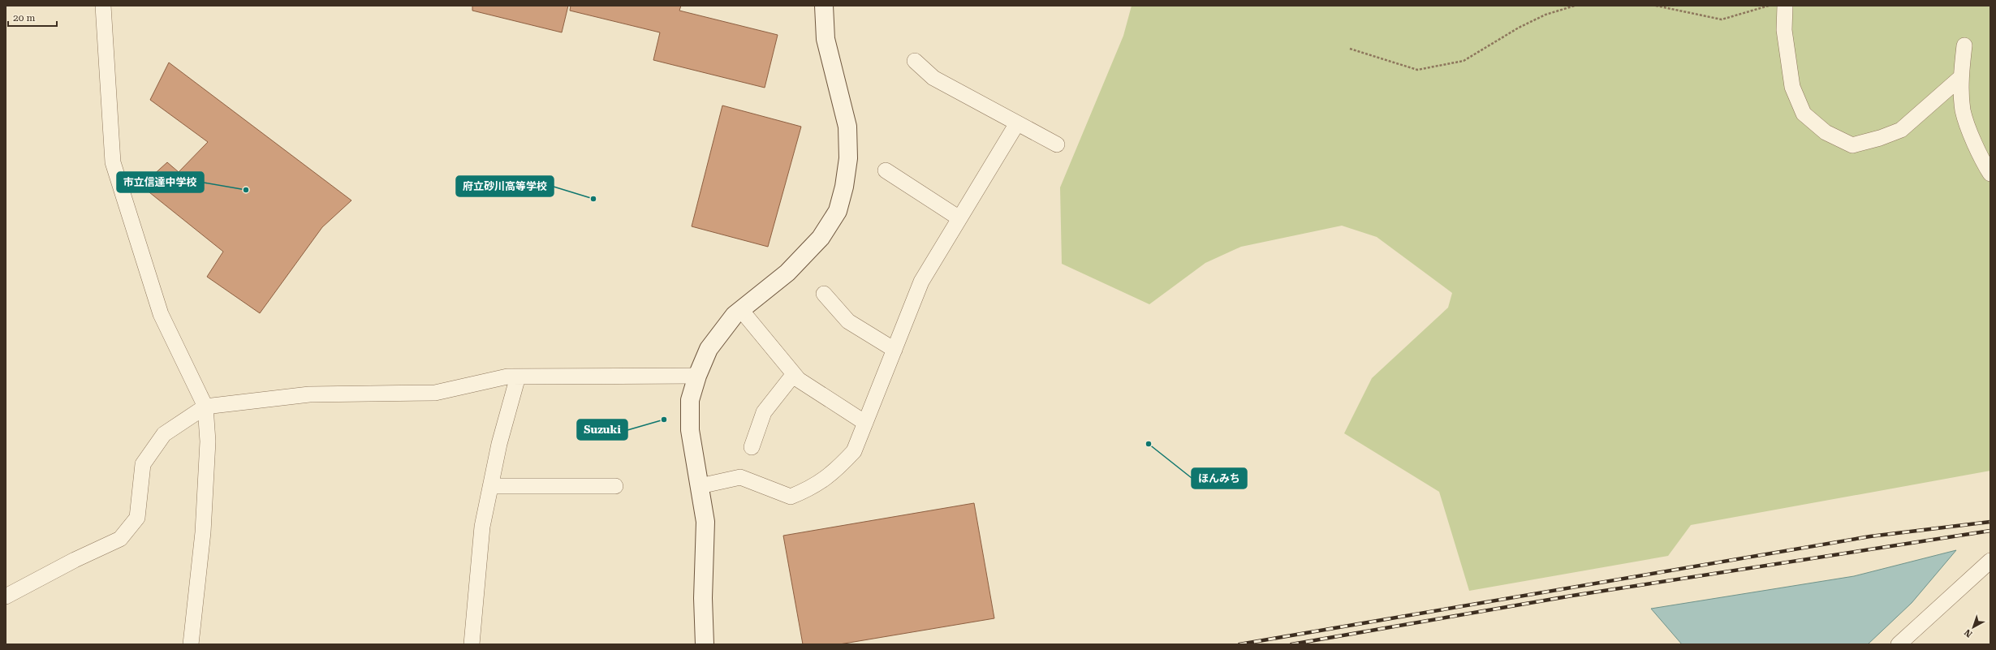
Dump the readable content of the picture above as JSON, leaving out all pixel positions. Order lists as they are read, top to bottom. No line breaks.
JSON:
{"places":["市立信達中学校","府立砂川高等学校","Suzuki","ほんみち"],"scale_bar":"20 m","north":"bottom left"}
